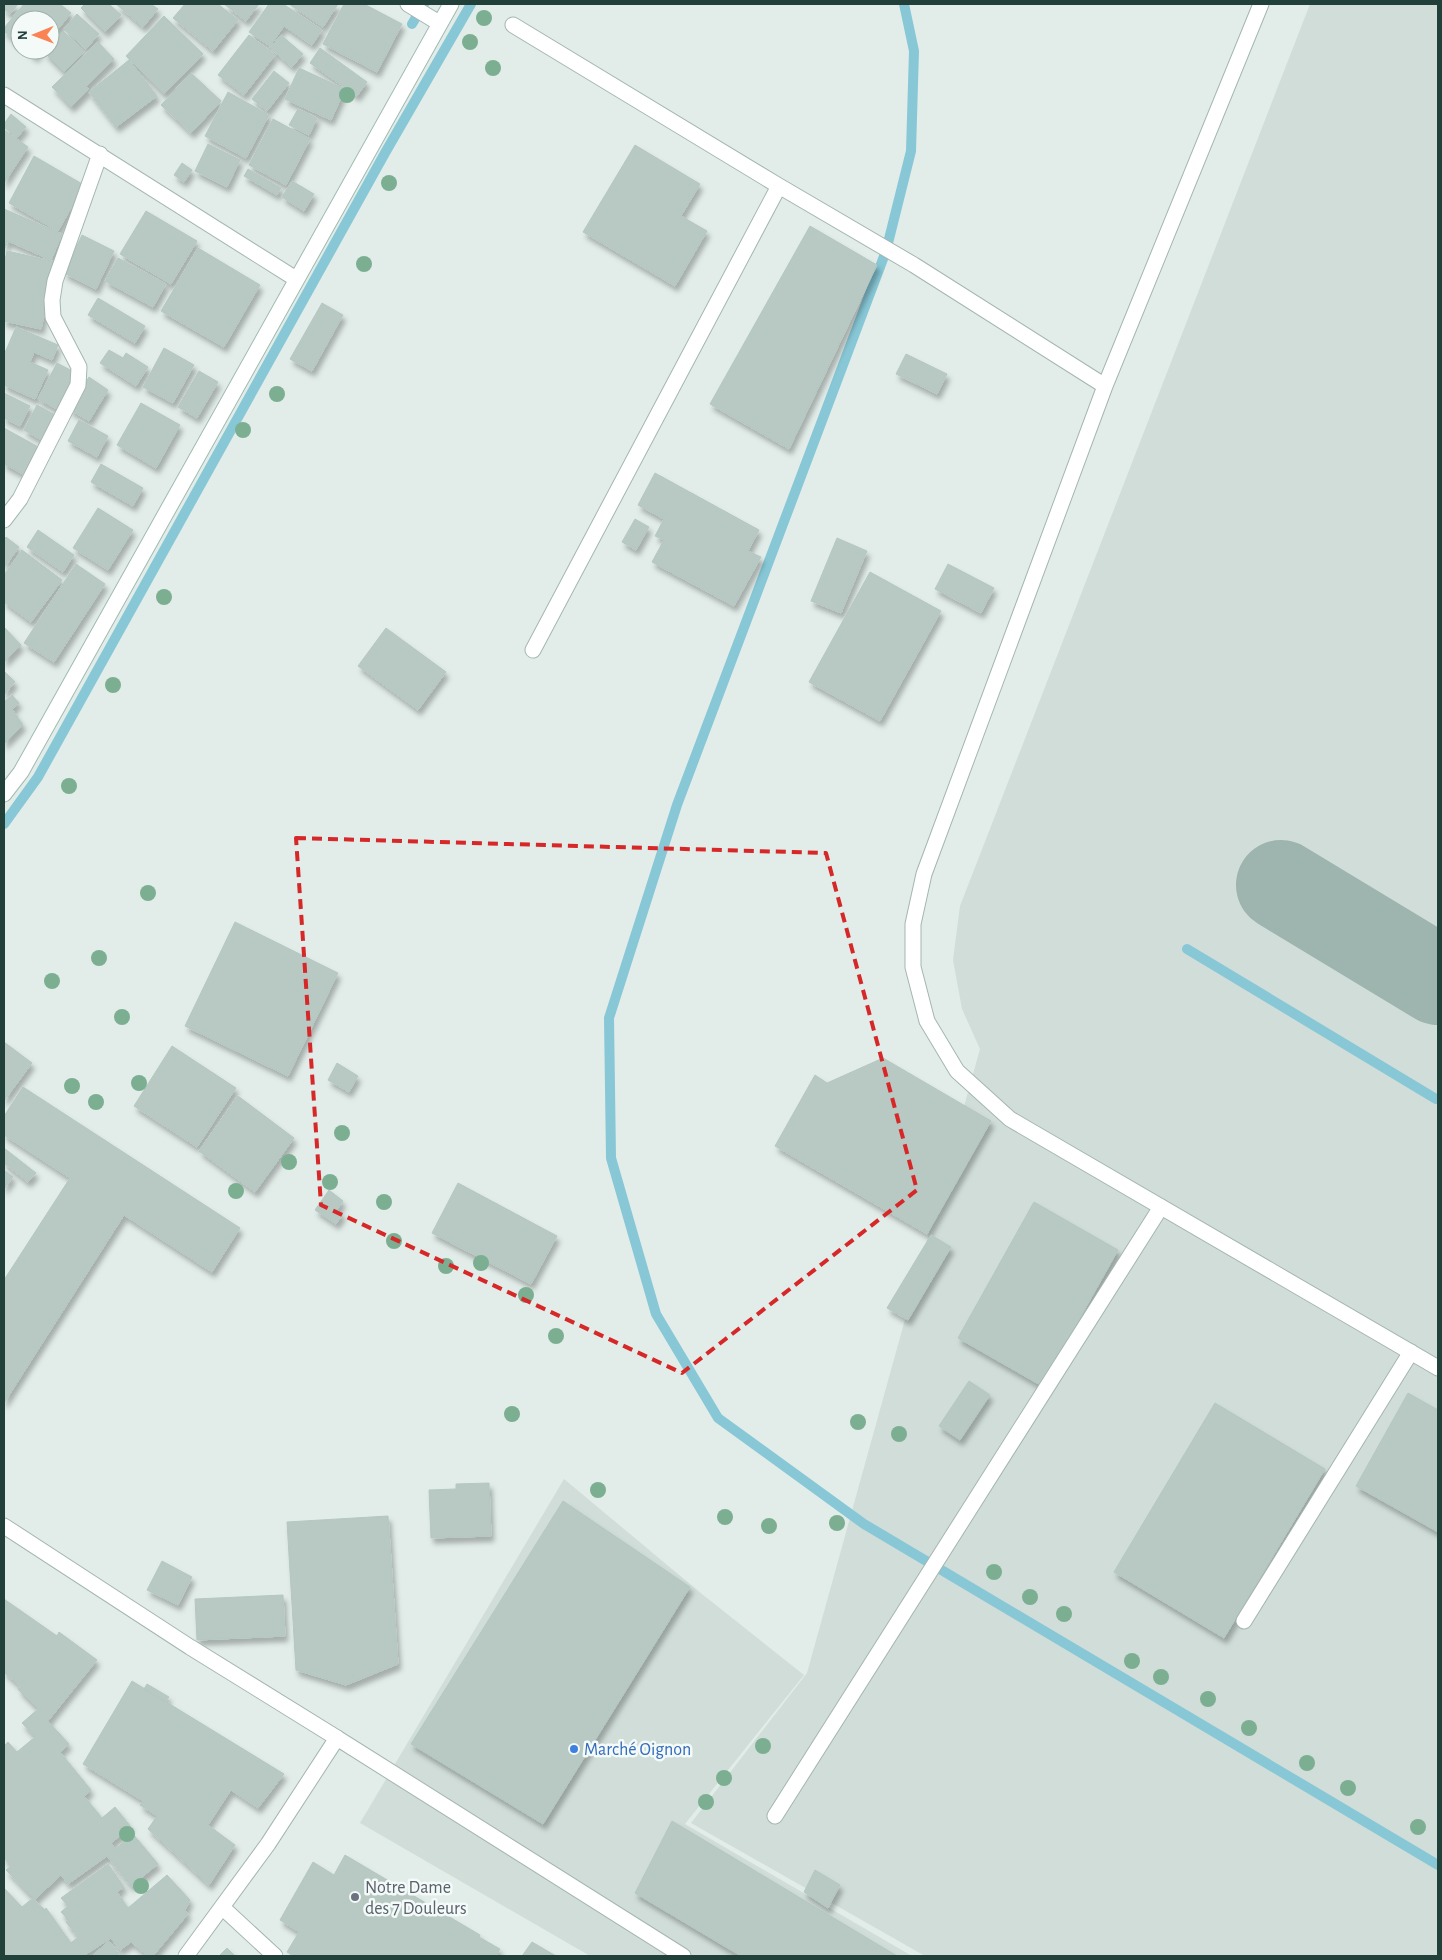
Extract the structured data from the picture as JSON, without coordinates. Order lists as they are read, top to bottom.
{
  "places": ["Marché Oignon", "Notre Dame des 7 Douleurs"],
  "north": "left"
}
